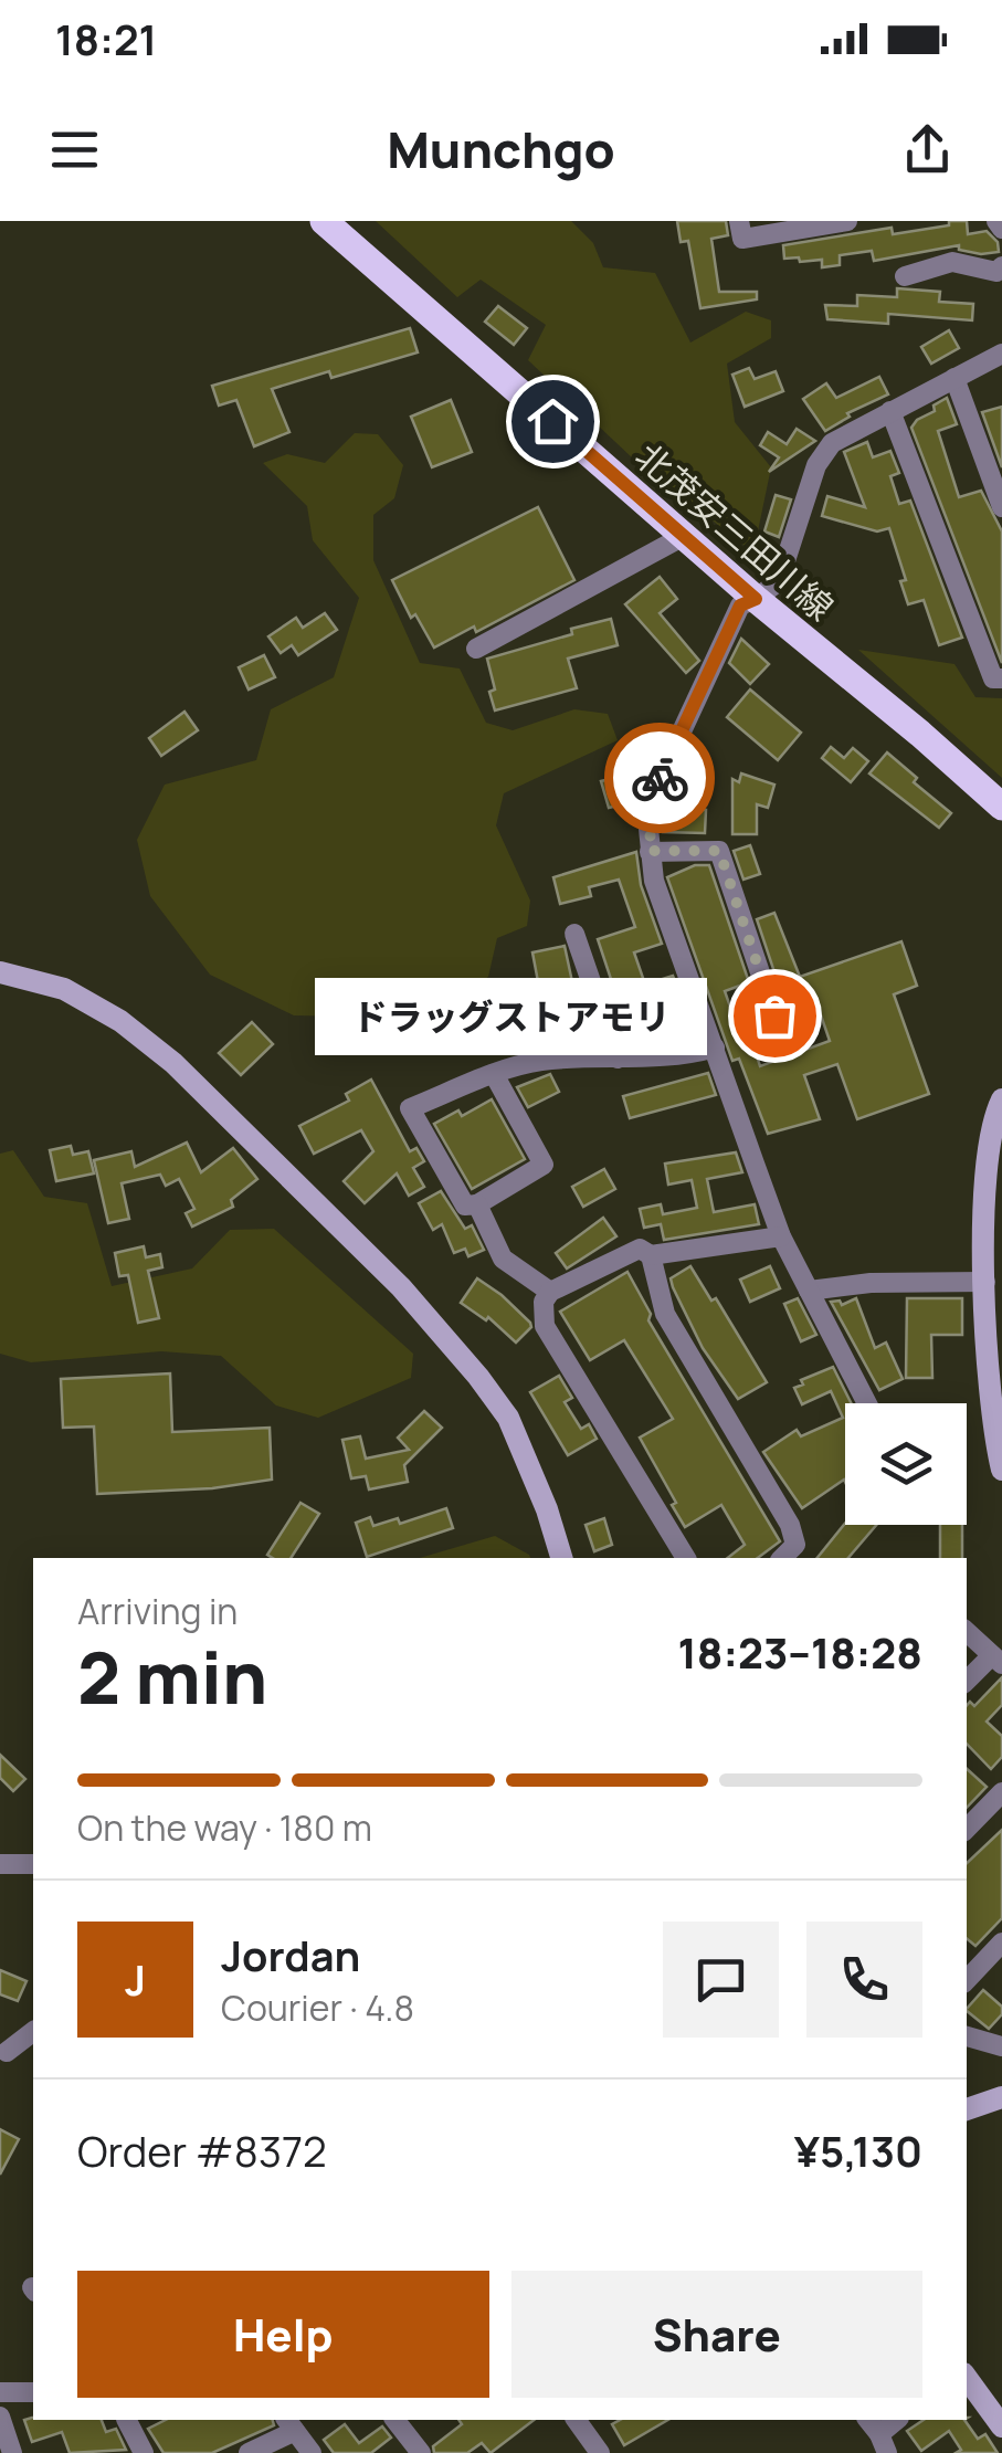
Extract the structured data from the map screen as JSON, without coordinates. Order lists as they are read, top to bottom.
{
  "streets": {
    "main road": ["北茂安三田川線"]
  },
  "places": ["ドラッグストアモリ"],
  "page": {
    "status": "18:21",
    "header": "Munchgo",
    "bubble": "ドラッグストアモリ",
    "heading": ["2 min", "Arriving in", "18:23–18:28"],
    "panel": [
      "Jordan",
      "Courier · 4.8",
      "Order #8372",
      "¥5,130"
    ],
    "bar": "On the way · 180 m",
    "round": "J",
    "buttons": ["Help", "Share"]
  }
}
